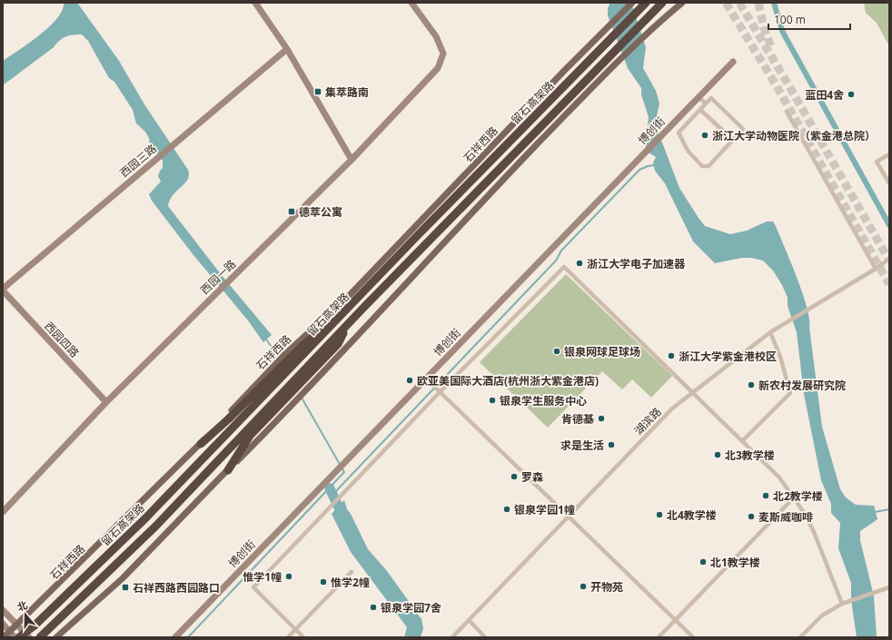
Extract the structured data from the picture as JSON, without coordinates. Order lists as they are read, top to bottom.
{
  "streets": {
    "highway": ["留石高架路"],
    "main road": ["石祥西路"],
    "street": [
      "博创街",
      "西园三路",
      "西园一路",
      "西园四路",
      "湖滨路"
    ]
  },
  "crossings": [
    ["留石高架路", "石祥西路"],
    ["西园三路", "西园四路"],
    ["西园一路", "西园四路"]
  ],
  "places": {
    "transit": ["集萃路南", "德萃公寓", "石祥西路西园路口"],
    "other": [
      "蓝田4舍",
      "浙江大学动物医院（紫金港总院）",
      "浙江大学电子加速器",
      "银泉网球足球场",
      "浙江大学紫金港校区",
      "欧亚美国际大酒店(杭州浙大紫金港店)",
      "新农村发展研究院",
      "银泉学生服务中心",
      "肯德基",
      "求是生活",
      "北3教学楼",
      "罗森",
      "北2教学楼",
      "银泉学园1幢",
      "北4教学楼",
      "麦斯威咖啡",
      "北1教学楼",
      "惟学1幢",
      "惟学2幢",
      "开物苑",
      "银泉学园7舍"
    ]
  },
  "scale_bar": "100 m",
  "north": "top"
}
